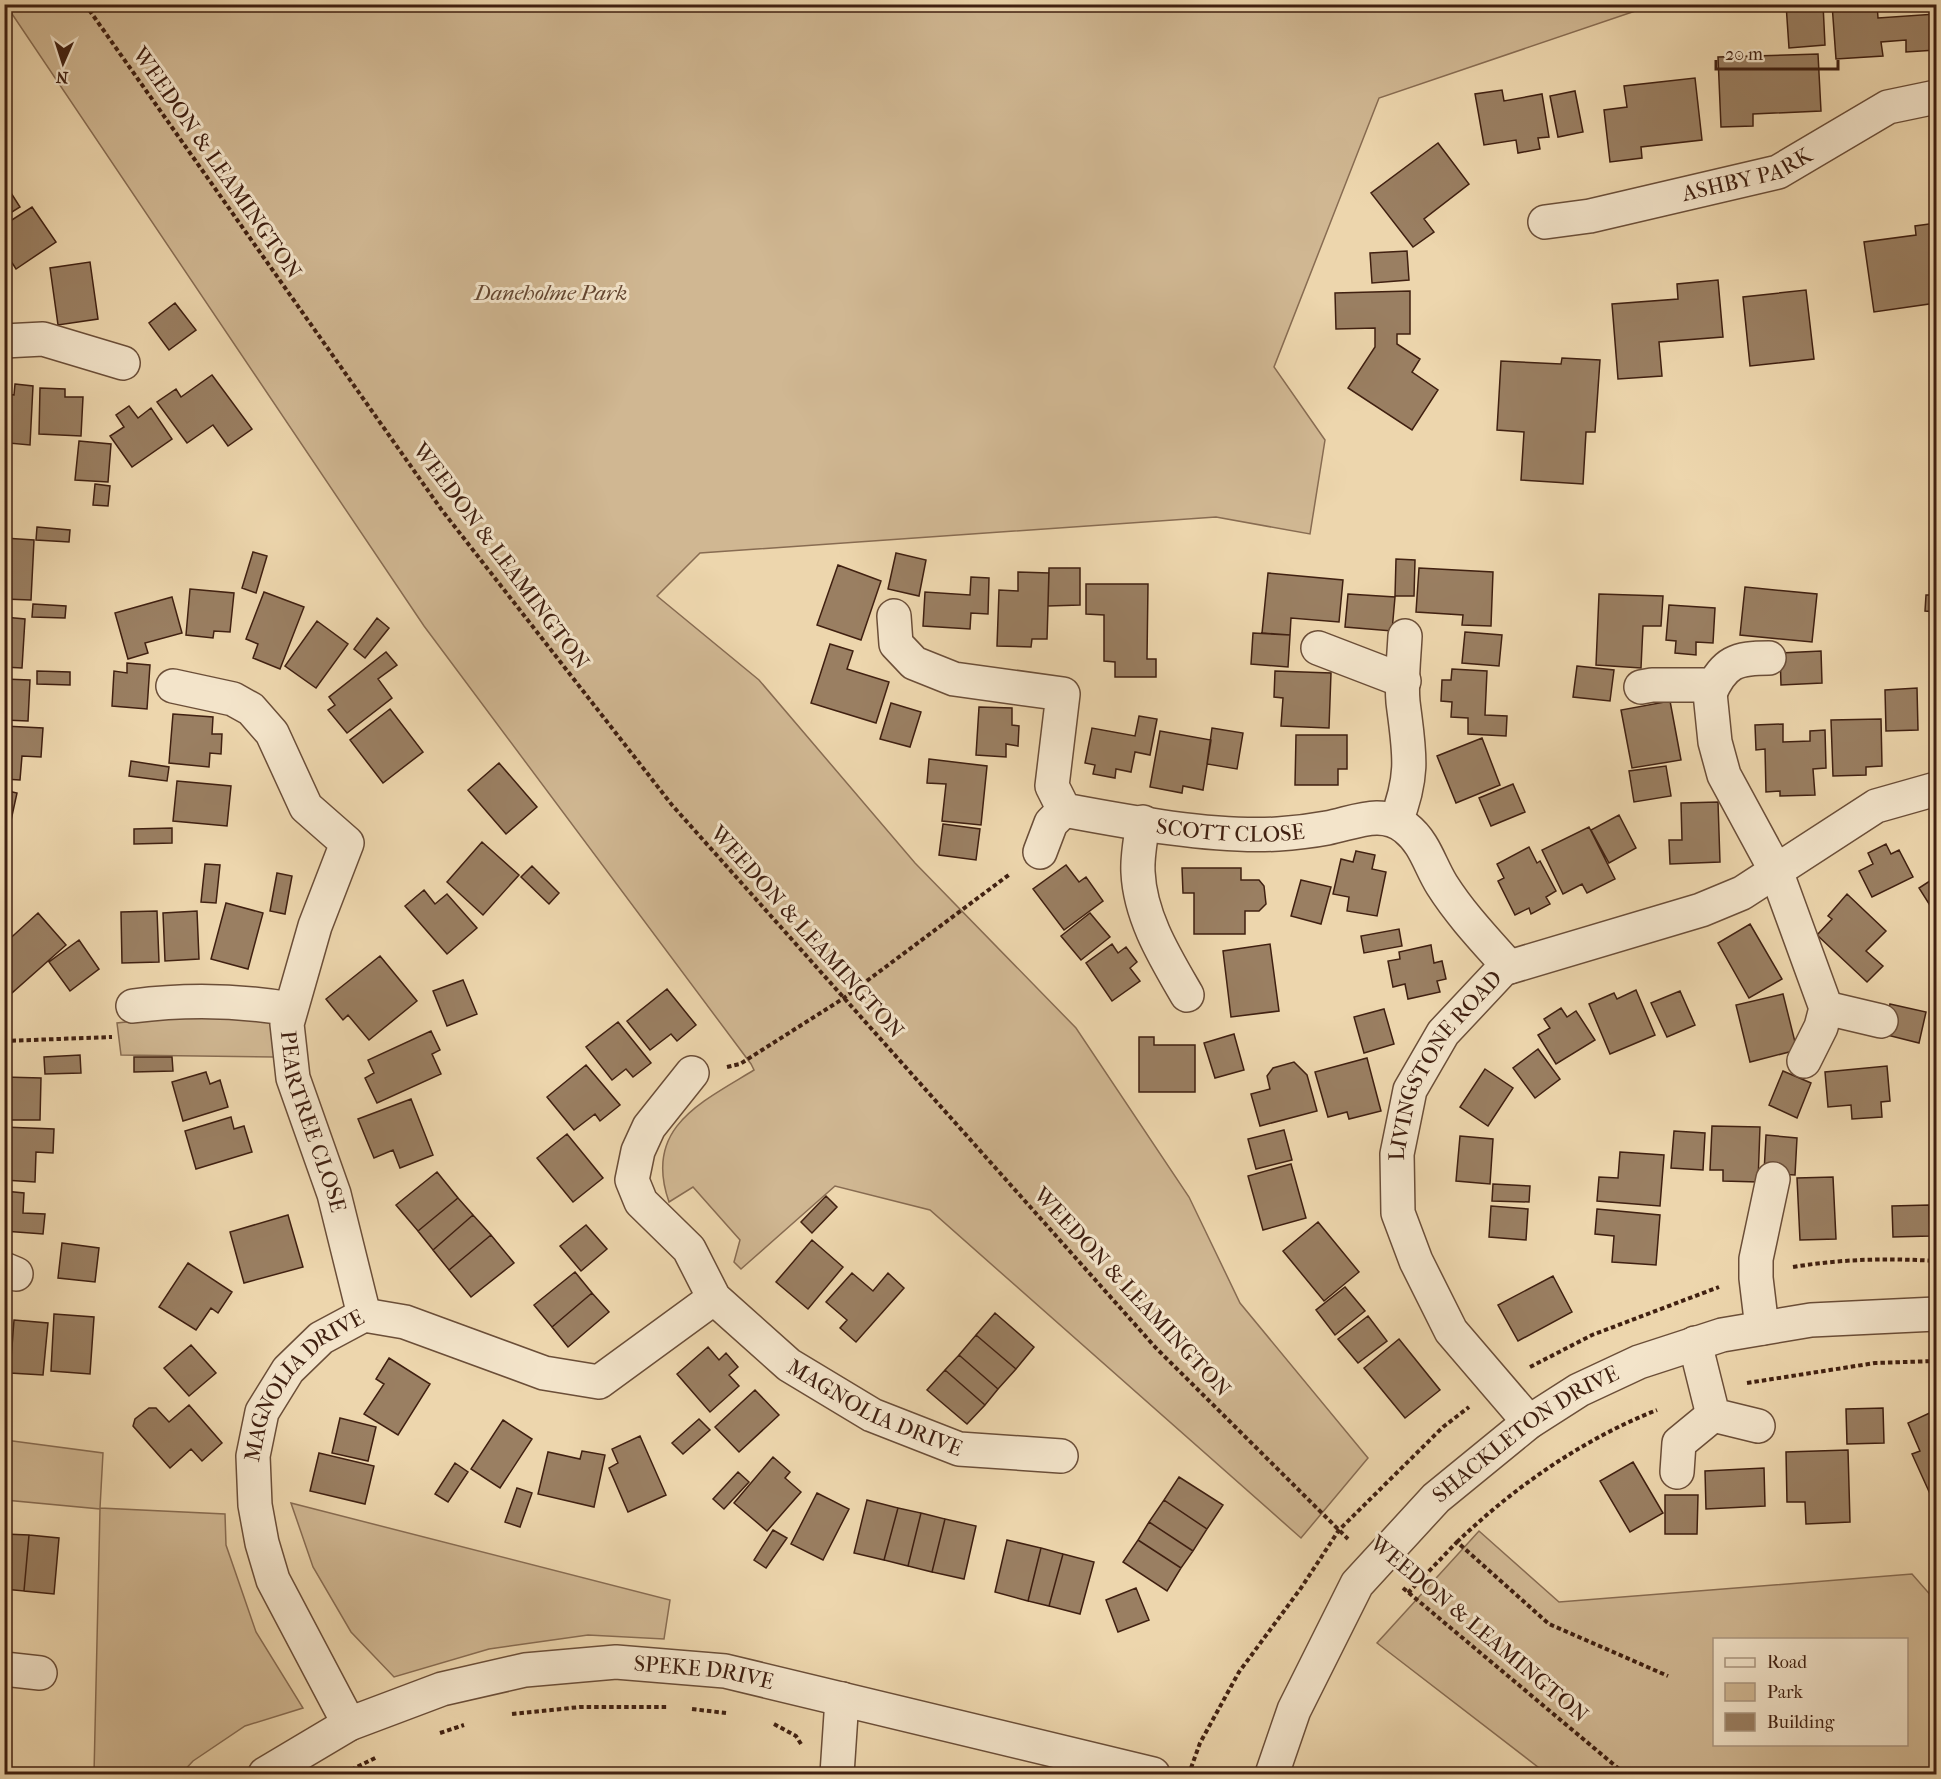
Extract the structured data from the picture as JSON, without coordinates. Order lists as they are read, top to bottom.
{
  "streets": {
    "street": [
      "ASHBY PARK",
      "SCOTT CLOSE",
      "LIVINGSTONE ROAD",
      "PEARTREE CLOSE",
      "MAGNOLIA DRIVE",
      "SHACKLETON DRIVE",
      "SPEKE DRIVE"
    ],
    "path": ["WEEDON & LEAMINGTON"]
  },
  "crossings": [
    ["WEEDON & LEAMINGTON", "SHACKLETON DRIVE"],
    ["LIVINGSTONE ROAD", "SHACKLETON DRIVE"],
    ["PEARTREE CLOSE", "MAGNOLIA DRIVE"],
    ["MAGNOLIA DRIVE", "SPEKE DRIVE"]
  ],
  "parks": ["Daneholme Park"],
  "legend": ["Road", "Park", "Building"],
  "scale_bar": "20 m",
  "north": "bottom"
}
